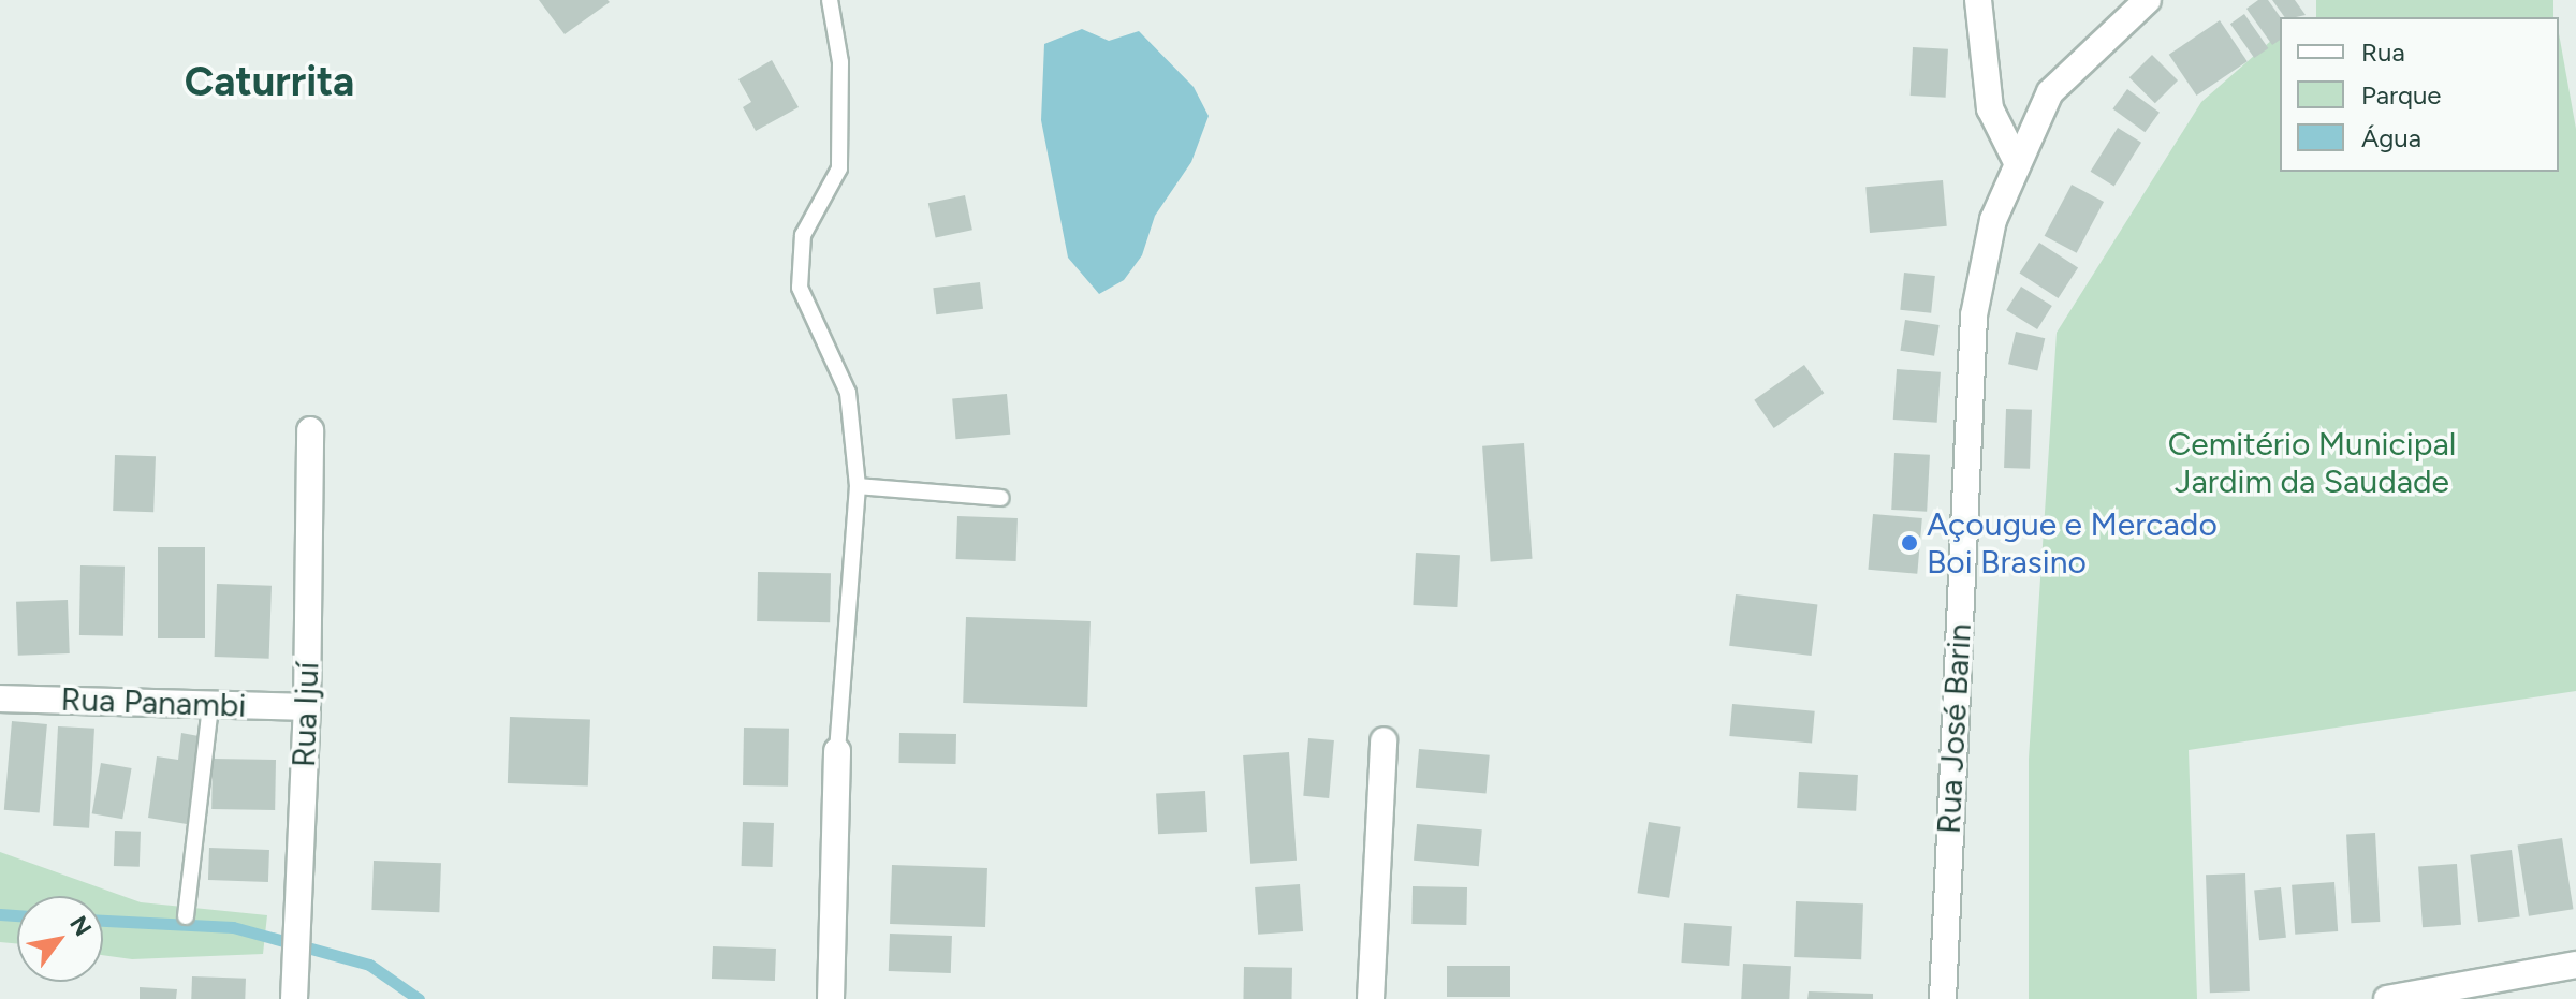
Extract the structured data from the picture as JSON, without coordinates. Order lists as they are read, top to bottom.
{
  "streets": {
    "street": ["Rua Panambi", "Rua Ijuí", "Rua José Barin"]
  },
  "crossings": [
    ["Rua Panambi", "Rua Ijuí"]
  ],
  "districts": ["Caturrita"],
  "parks": ["Cemitério Municipal Jardim da Saudade"],
  "places": ["Açougue e Mercado Boi Brasino"],
  "legend": ["Rua", "Parque", "Água"],
  "north": "top right"
}
